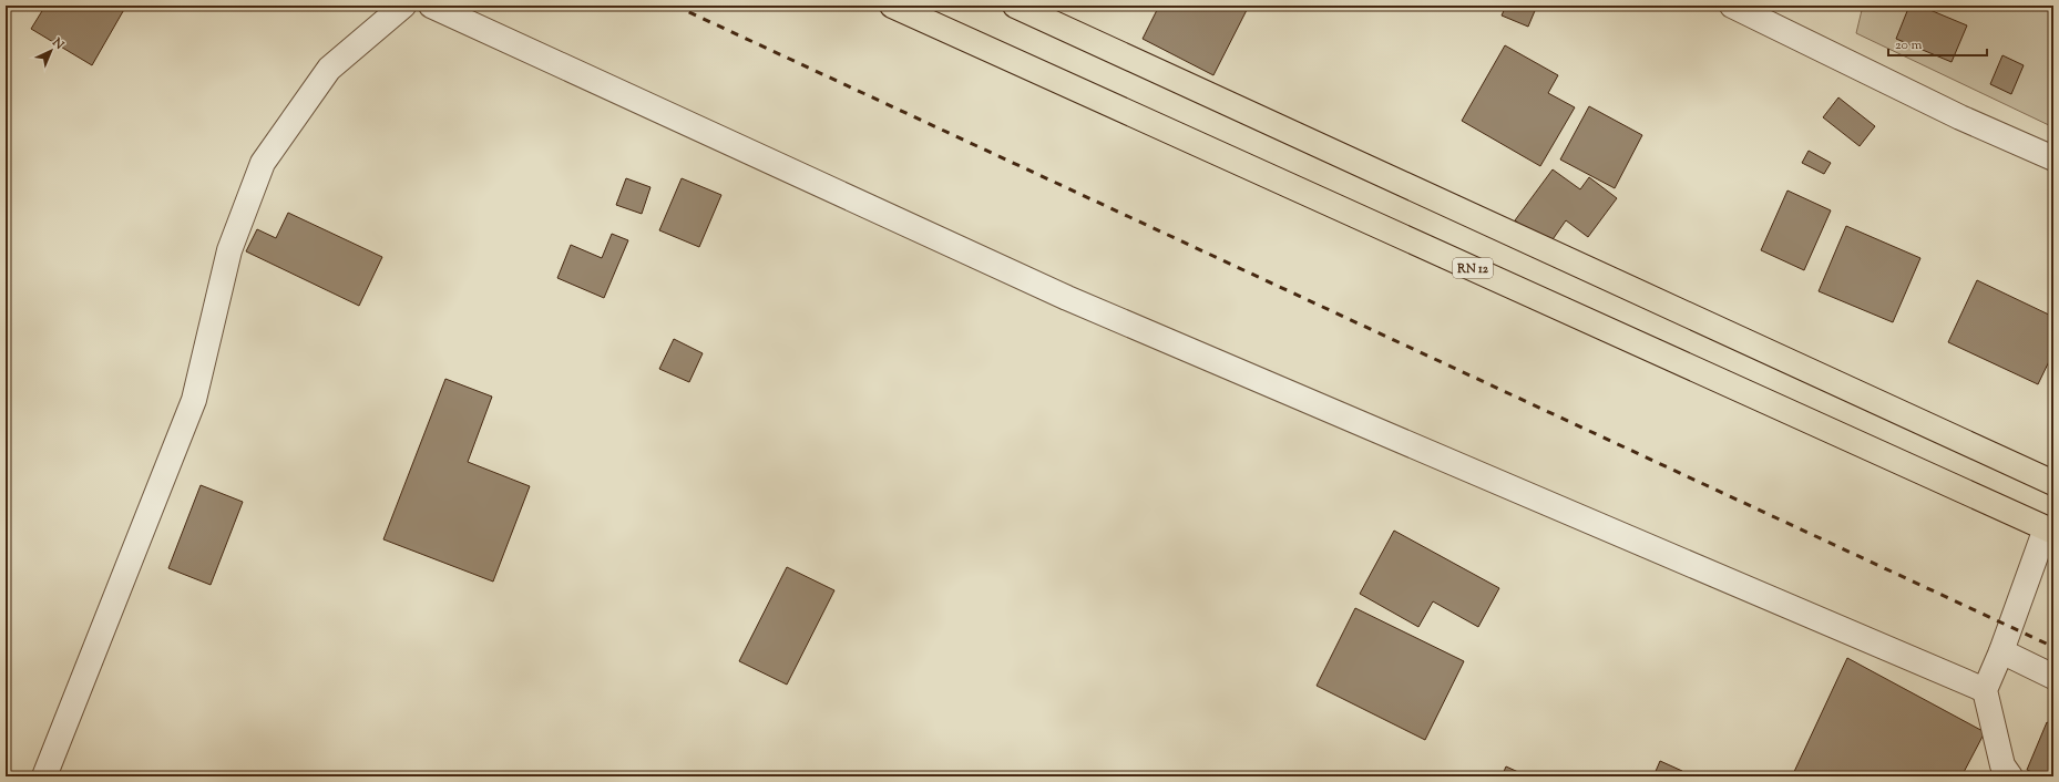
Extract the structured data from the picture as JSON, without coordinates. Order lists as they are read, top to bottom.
{
  "streets": {
    "highway": ["RN 12"]
  },
  "scale_bar": "20 m",
  "north": "top right"
}
